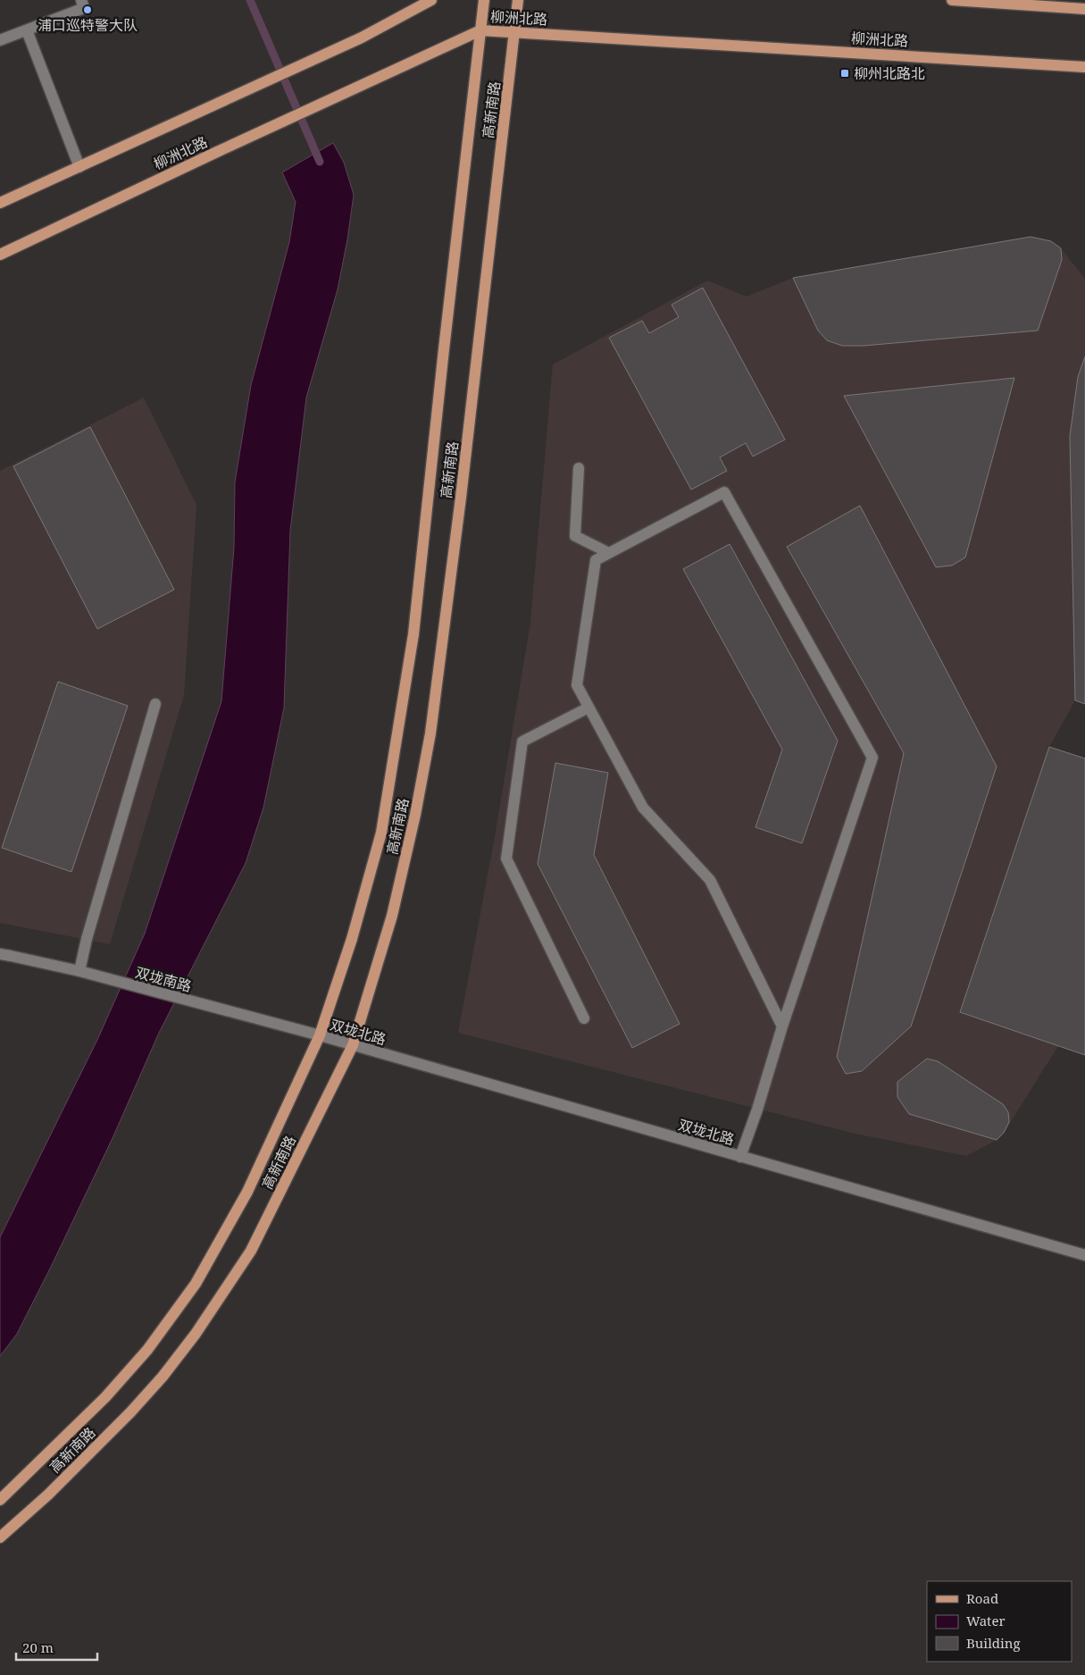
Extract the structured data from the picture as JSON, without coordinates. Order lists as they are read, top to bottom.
{
  "streets": {
    "main road": ["柳洲北路", "高新南路"],
    "street": ["双垅南路", "双垅北路"]
  },
  "crossings": [
    ["柳洲北路", "高新南路"],
    ["高新南路", "双垅南路"],
    ["高新南路", "双垅北路"],
    ["双垅南路", "双垅北路"]
  ],
  "places": {
    "other": ["浦口巡特警大队"],
    "transit": ["柳州北路北"]
  },
  "legend": ["Road", "Water", "Building"],
  "scale_bar": "20 m"
}
